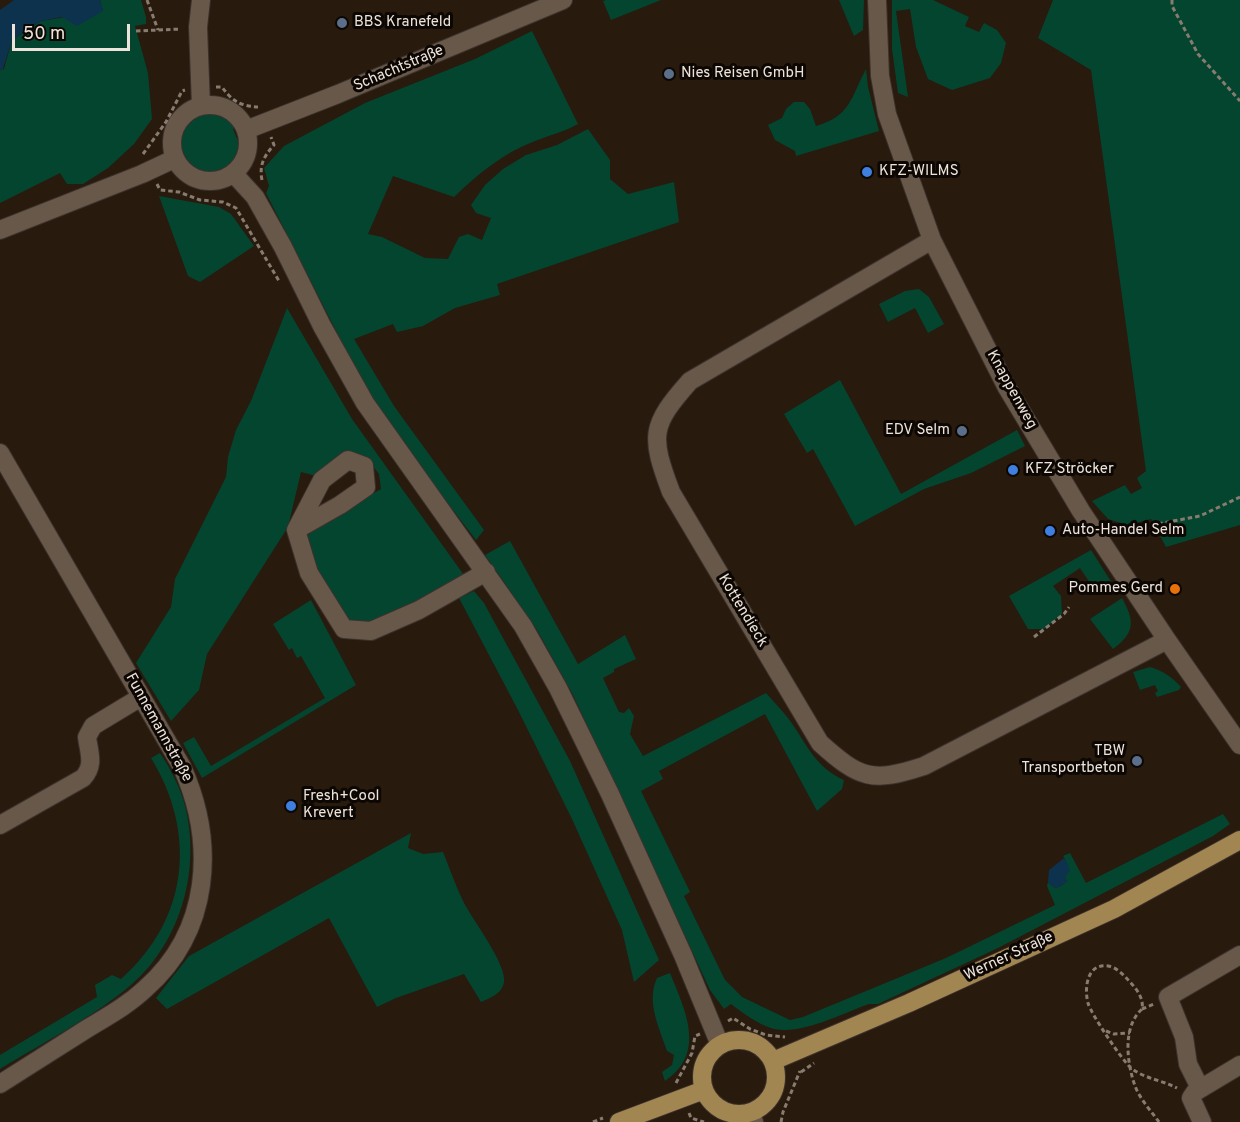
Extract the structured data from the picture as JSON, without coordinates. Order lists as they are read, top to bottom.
{
  "streets": {
    "main road": ["Werner Straße"],
    "street": [
      "Schachtstraße",
      "Knappenweg",
      "Kottendieck",
      "Funnemannstraße"
    ]
  },
  "crossings": [
    ["Knappenweg", "Kottendieck"]
  ],
  "places": [
    "BBS Kranefeld",
    "Nies Reisen GmbH",
    "KFZ-WILMS",
    "EDV Selm",
    "KFZ Ströcker",
    "Auto-Handel Selm",
    "Pommes Gerd",
    "TBW Transportbeton",
    "Fresh+Cool Krevert"
  ],
  "scale_bar": "50 m"
}
